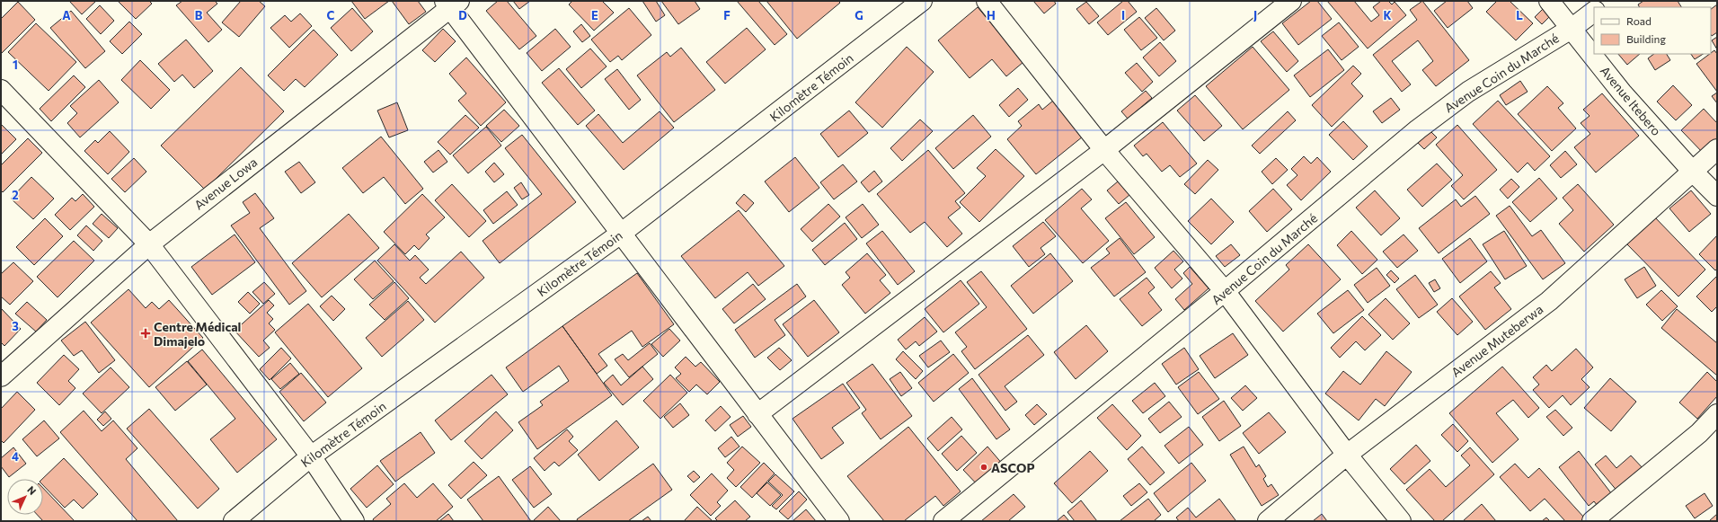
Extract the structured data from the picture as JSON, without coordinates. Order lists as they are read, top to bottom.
{
  "streets": {
    "street": [
      "Avenue Coin du Marché",
      "Kilomètre Témoin",
      "Avenue Itebero",
      "Avenue Lowa",
      "Avenue Muteberwa"
    ]
  },
  "crossings": [
    ["Avenue Coin du Marché", "Avenue Itebero"],
    ["Avenue Itebero", "Avenue Muteberwa"]
  ],
  "places": {
    "health": ["Centre Médical Dimajelo"],
    "other": ["ASCOP"]
  },
  "legend": ["Road", "Building"],
  "north": "top right",
  "grid": {
    "columns": [
      "A",
      "B",
      "C",
      "D",
      "E",
      "F",
      "G",
      "H",
      "I",
      "J",
      "K",
      "L"
    ],
    "rows": [
      "1",
      "2",
      "3",
      "4"
    ]
  }
}
